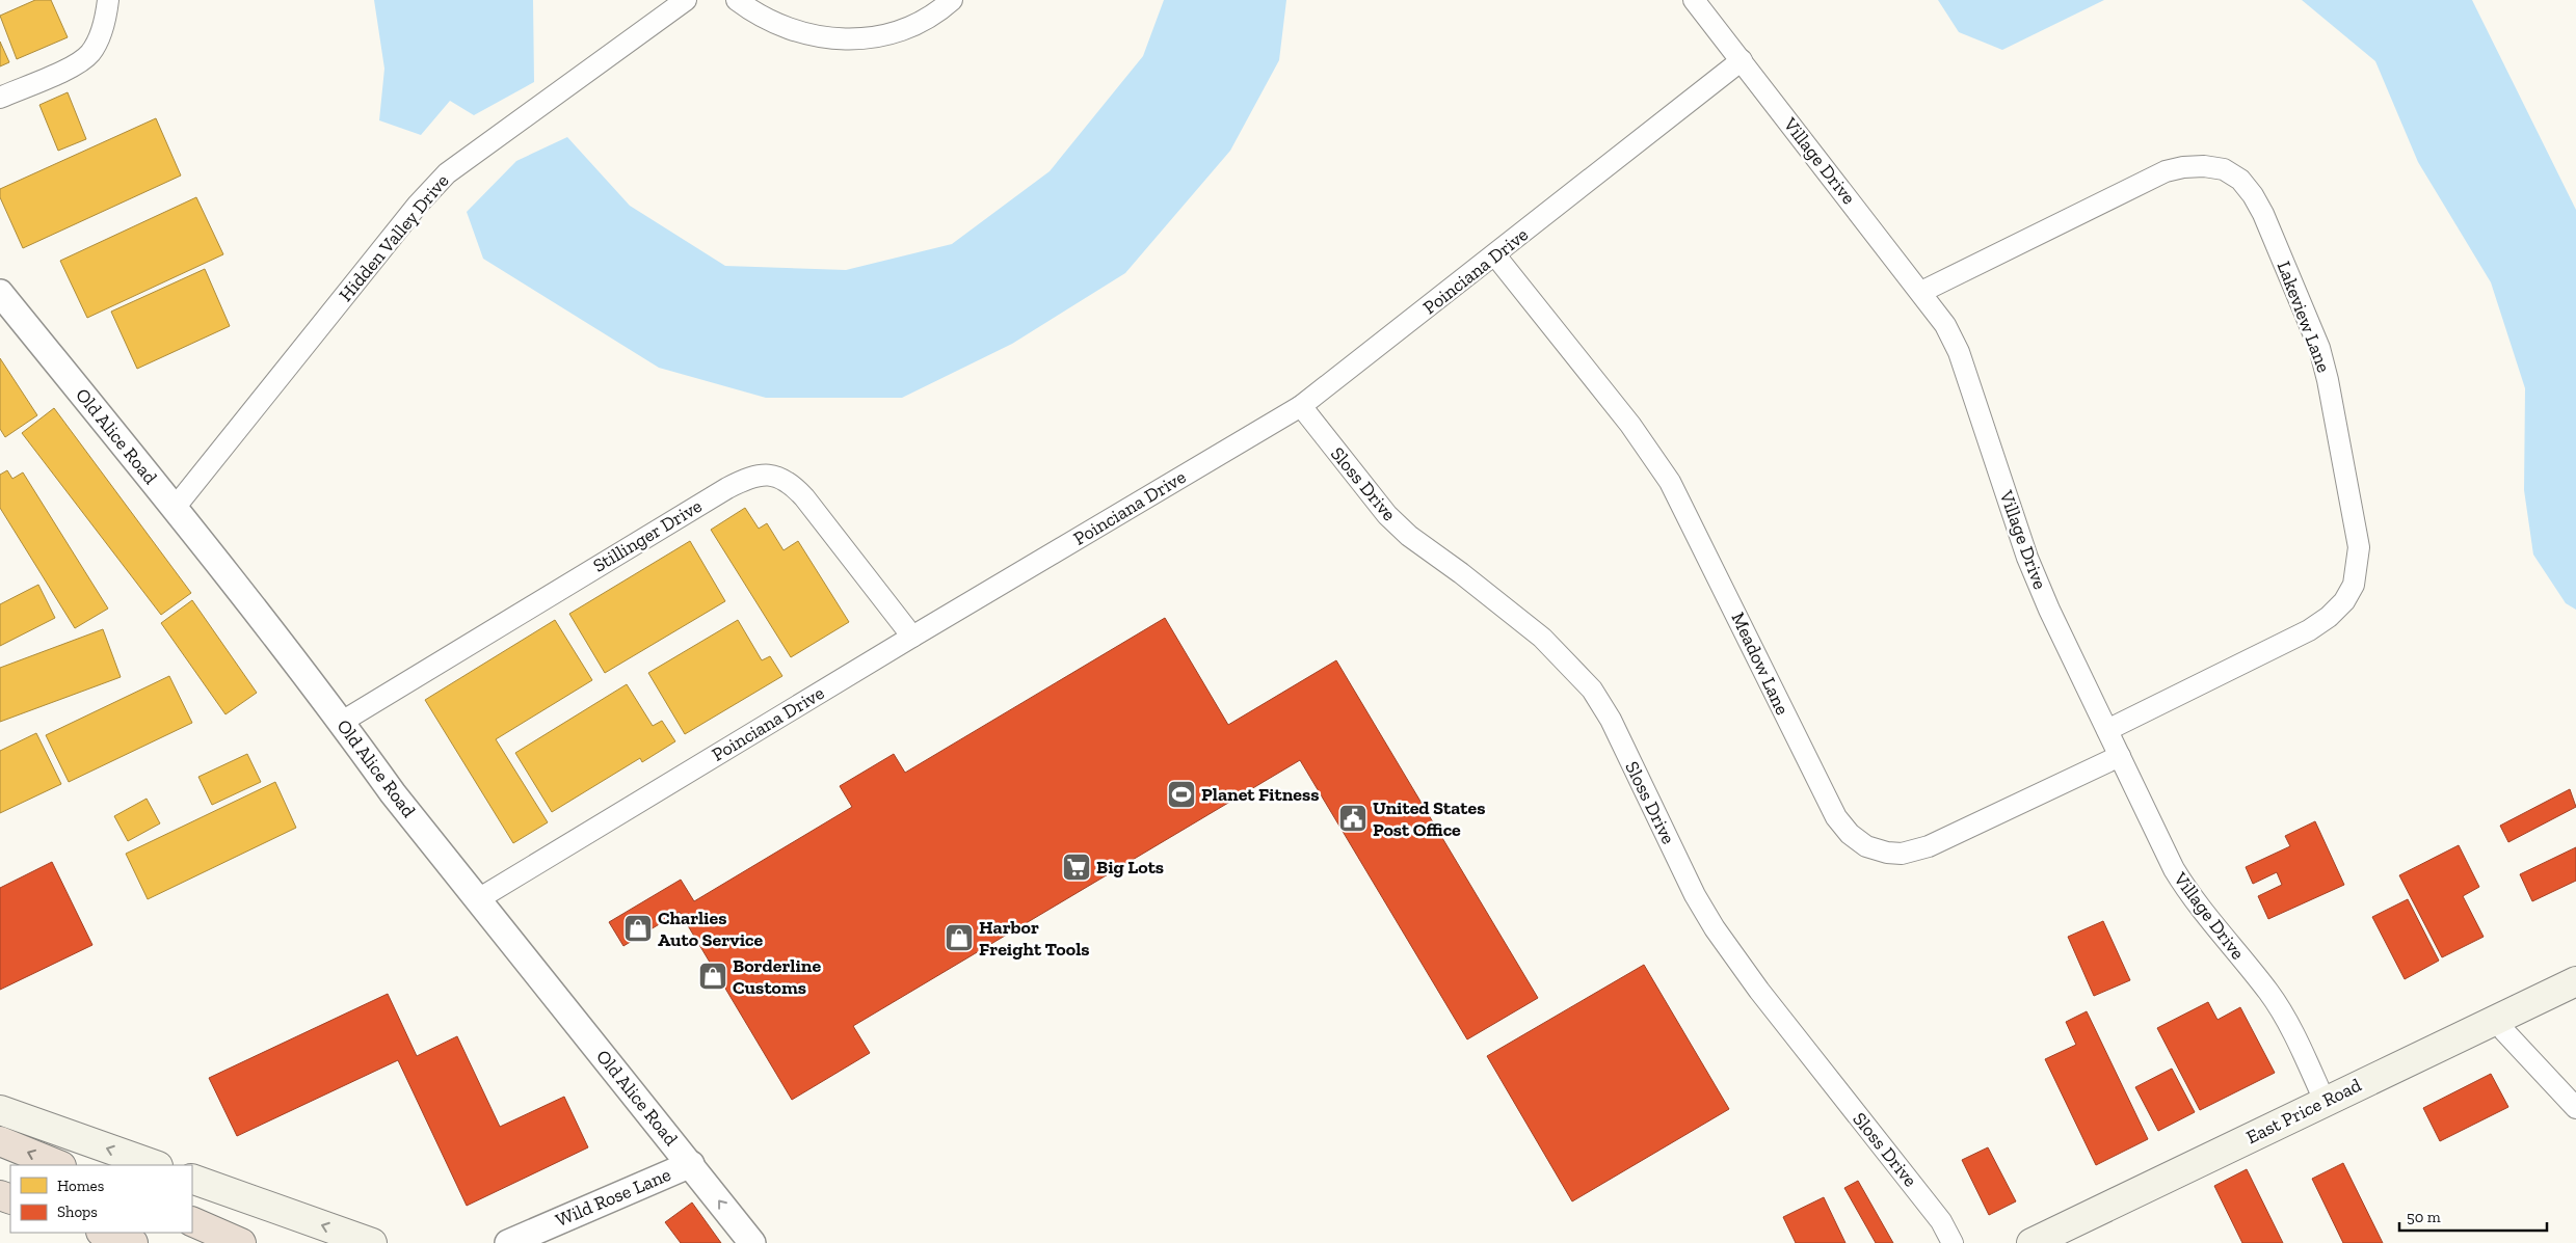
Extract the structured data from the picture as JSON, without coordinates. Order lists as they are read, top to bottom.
{
  "streets": {
    "main road": ["East Price Road"],
    "street": [
      "Village Drive",
      "Hidden Valley Drive",
      "Poinciana Drive",
      "Lakeview Lane",
      "Old Alice Road",
      "Sloss Drive",
      "Stillinger Drive",
      "Meadow Lane",
      "Wild Rose Lane"
    ]
  },
  "crossings": [
    ["Village Drive", "Poinciana Drive"],
    ["Village Drive", "Lakeview Lane"],
    ["Village Drive", "Meadow Lane"],
    ["Village Drive", "East Price Road"],
    ["Hidden Valley Drive", "Old Alice Road"],
    ["Poinciana Drive", "Old Alice Road"],
    ["Poinciana Drive", "Sloss Drive"],
    ["Poinciana Drive", "Stillinger Drive"],
    ["Poinciana Drive", "Meadow Lane"],
    ["Old Alice Road", "Stillinger Drive"],
    ["Old Alice Road", "Wild Rose Lane"]
  ],
  "places": {
    "sports": ["Planet Fitness"],
    "public building": ["United States Post Office"],
    "supermarket": ["Big Lots"],
    "shop": ["Charlies Auto Service", "Harbor Freight Tools", "Borderline Customs"]
  },
  "legend": ["Homes", "Shops"],
  "scale_bar": "50 m"
}
